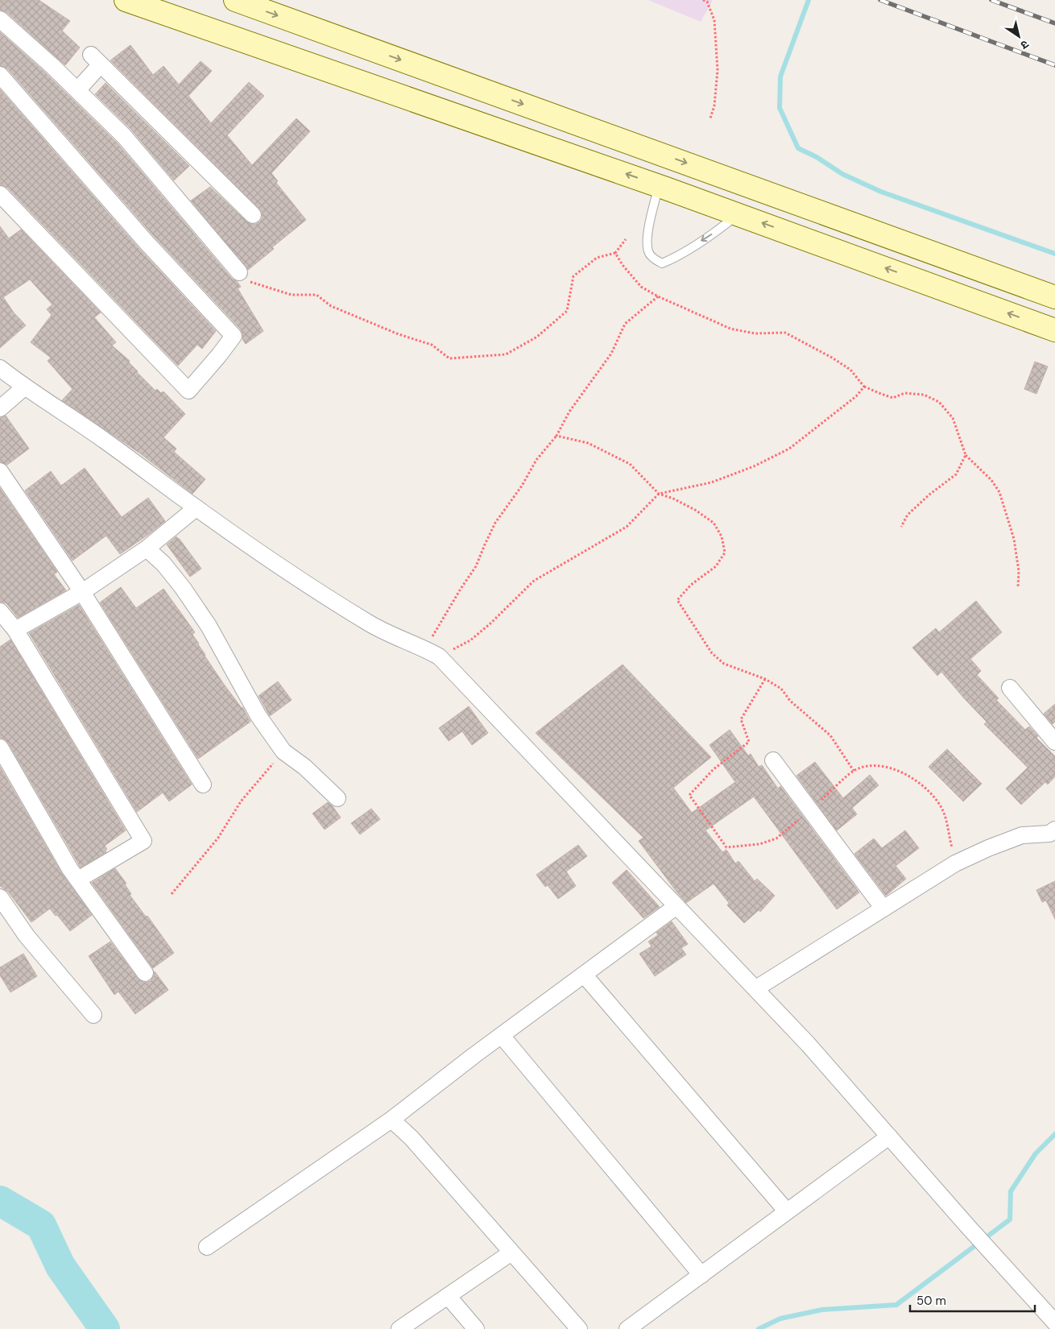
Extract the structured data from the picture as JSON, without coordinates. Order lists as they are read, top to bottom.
{
  "scale_bar": "50 m",
  "north": "bottom right"
}
